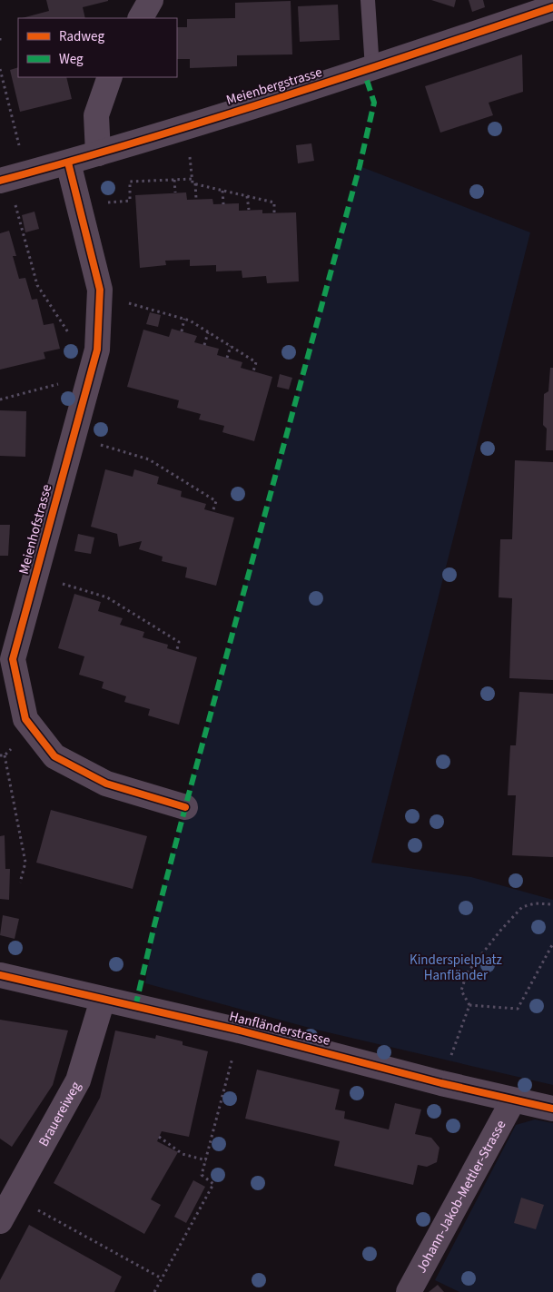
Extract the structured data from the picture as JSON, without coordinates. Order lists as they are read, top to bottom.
{
  "streets": {
    "street": [
      "Meienbergstrasse",
      "Meienhofstrasse",
      "Hanfländerstrasse",
      "Brauereiweg",
      "Johann-Jakob-Mettler-Strasse"
    ]
  },
  "crossings": [
    ["Meienbergstrasse", "Meienhofstrasse"],
    ["Hanfländerstrasse", "Brauereiweg"],
    ["Hanfländerstrasse", "Johann-Jakob-Mettler-Strasse"]
  ],
  "parks": ["Kinderspielplatz Hanfländer"],
  "legend": ["Radweg", "Weg"]
}
